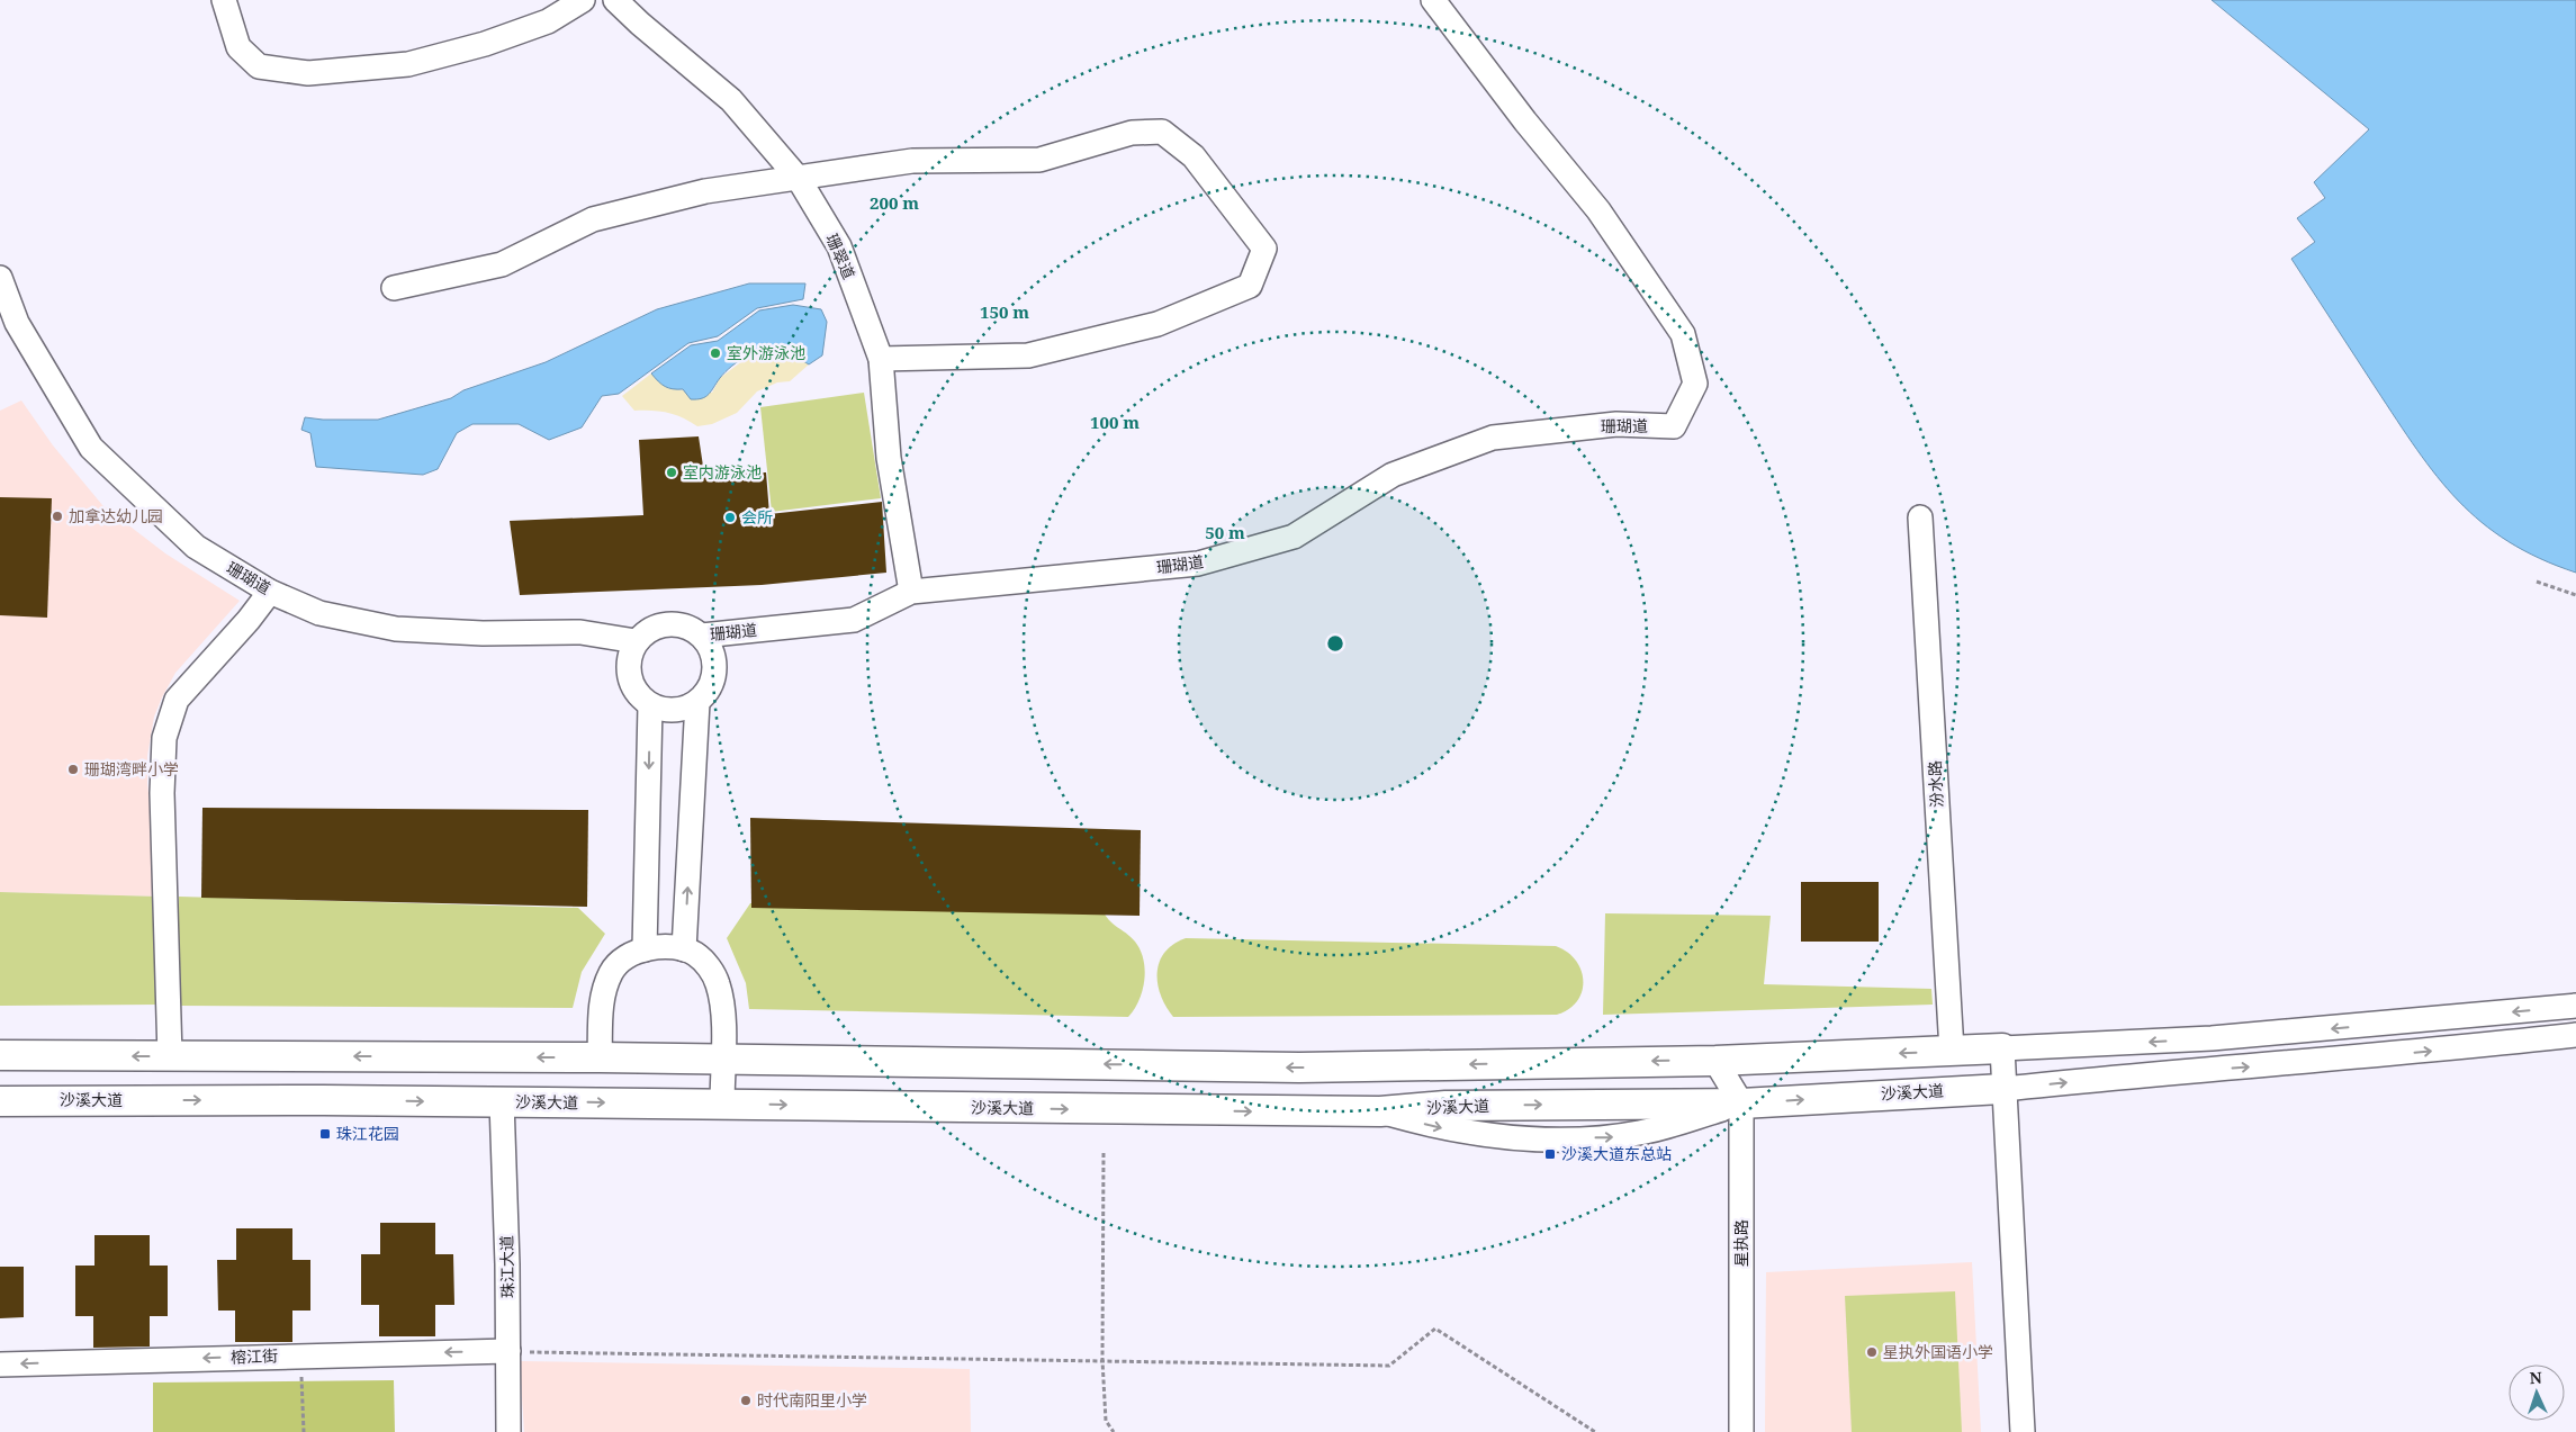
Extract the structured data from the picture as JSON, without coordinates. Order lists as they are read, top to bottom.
{
  "streets": {
    "main road": ["沙溪大道"],
    "street": [
      "珊翠道",
      "珊瑚道",
      "汾水路",
      "星执路",
      "珠江大道",
      "榕江街"
    ]
  },
  "crossings": [
    ["珊翠道", "珊瑚道"],
    ["沙溪大道", "星执路"],
    ["沙溪大道", "珠江大道"],
    ["珠江大道", "榕江街"]
  ],
  "one_way": ["榕江街"],
  "places": {
    "other": [
      "室外游泳池",
      "室内游泳池",
      "加拿达幼儿园",
      "会所",
      "珊瑚湾畔小学",
      "星执外国语小学",
      "时代南阳里小学"
    ],
    "transit": ["珠江花园", "沙溪大道东总站"]
  },
  "north": "top",
  "rings": [
    "200 m",
    "150 m",
    "100 m",
    "50 m"
  ]
}
